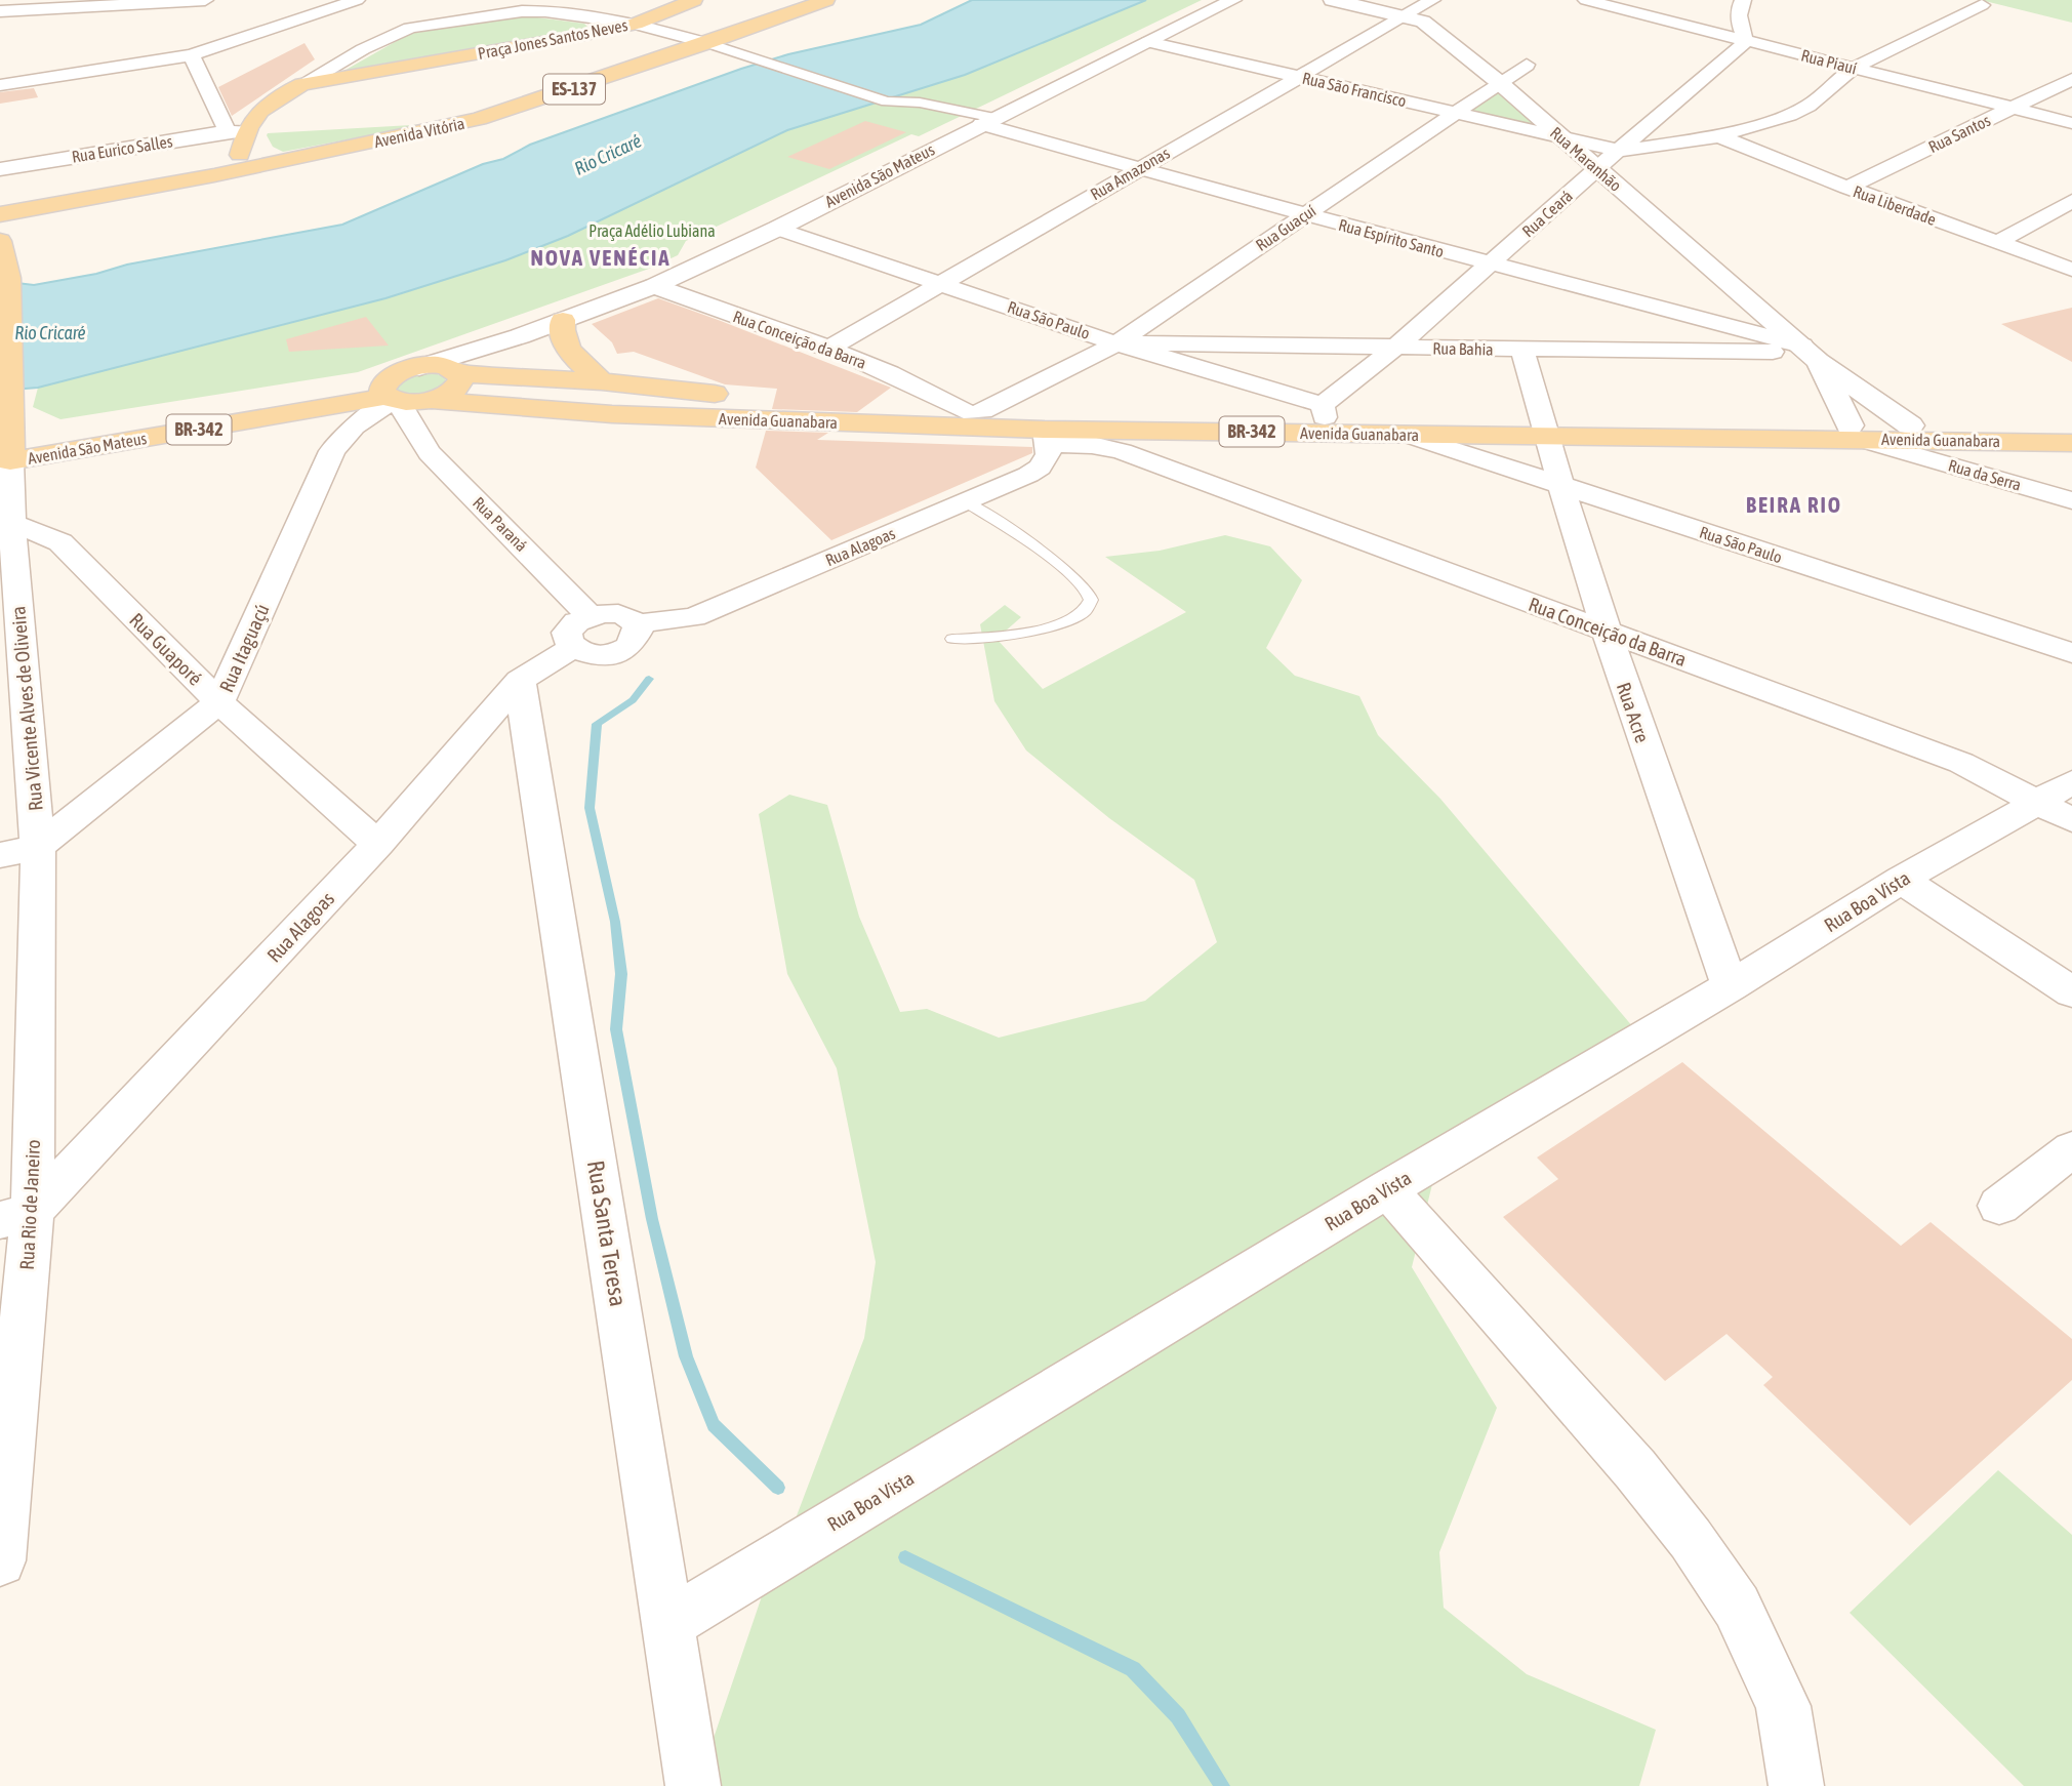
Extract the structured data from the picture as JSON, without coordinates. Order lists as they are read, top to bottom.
{
  "streets": {
    "main road": [
      "Praça Jones Santos Neves",
      "ES-137",
      "Avenida Vitória",
      "Avenida São Mateus",
      "Avenida Guanabara",
      "BR-342"
    ],
    "street": [
      "Rua Piauí",
      "Rua São Francisco",
      "Rua Santos",
      "Rua Eurico Salles",
      "Rua Maranhão",
      "Rua Amazonas",
      "Rua Liberdade",
      "Rua Ceará",
      "Rua Guaçuí",
      "Rua Espírito Santo",
      "Rua São Paulo",
      "Rua Conceição da Barra",
      "Rua Bahia",
      "Rua da Serra",
      "Rua Paraná",
      "Rua Alagoas",
      "Rua Itaguaçú",
      "Rua Guaporé",
      "Rua Vicente Alves de Oliveira",
      "Rua Acre",
      "Rua Boa Vista",
      "Rua Rio de Janeiro",
      "Rua Santa Teresa"
    ]
  },
  "crossings": [
    ["Rua Piauí", "Rua Santos"],
    ["Rua Piauí", "Rua Ceará"],
    ["Rua São Francisco", "Rua Maranhão"],
    ["Rua São Francisco", "Rua Amazonas"],
    ["Rua São Francisco", "Avenida São Mateus"],
    ["Rua São Francisco", "Rua Ceará"],
    ["Rua São Francisco", "Rua Guaçuí"],
    ["Rua Santos", "Rua Liberdade"],
    ["Rua Maranhão", "Rua Amazonas"],
    ["Rua Maranhão", "Rua Ceará"],
    ["Rua Maranhão", "Rua Guaçuí"],
    ["Rua Maranhão", "Rua Espírito Santo"],
    ["Rua Maranhão", "Rua Bahia"],
    ["Rua Maranhão", "Avenida Guanabara"],
    ["Rua Maranhão", "Rua da Serra"],
    ["Rua Amazonas", "Rua Espírito Santo"],
    ["Rua Amazonas", "Rua São Paulo"],
    ["Rua Amazonas", "Rua Conceição da Barra"],
    ["Avenida São Mateus", "Rua Espírito Santo"],
    ["Avenida São Mateus", "Rua São Paulo"],
    ["Avenida São Mateus", "Rua Conceição da Barra"],
    ["Avenida São Mateus", "Avenida Guanabara"],
    ["Avenida São Mateus", "BR-342"],
    ["Avenida São Mateus", "Rua Paraná"],
    ["Avenida São Mateus", "Rua Itaguaçú"],
    ["Avenida São Mateus", "Rua Vicente Alves de Oliveira"],
    ["Rua Ceará", "Rua Espírito Santo"],
    ["Rua Ceará", "Rua São Paulo"],
    ["Rua Ceará", "Rua Bahia"],
    ["Rua Ceará", "Avenida Guanabara"],
    ["Rua Guaçuí", "Rua Espírito Santo"],
    ["Rua Guaçuí", "Rua São Paulo"],
    ["Rua Guaçuí", "Rua Bahia"],
    ["Rua Guaçuí", "Avenida Guanabara"],
    ["Rua Espírito Santo", "Rua Bahia"],
    ["Rua São Paulo", "Rua Bahia"],
    ["Rua São Paulo", "Avenida Guanabara"],
    ["Rua São Paulo", "Rua Acre"],
    ["Rua Conceição da Barra", "Avenida Guanabara"],
    ["Rua Conceição da Barra", "Rua Alagoas"],
    ["Rua Conceição da Barra", "Rua Acre"],
    ["Rua Conceição da Barra", "Rua Boa Vista"],
    ["Rua Bahia", "Rua Acre"],
    ["Avenida Guanabara", "BR-342"],
    ["Avenida Guanabara", "Rua da Serra"],
    ["Avenida Guanabara", "Rua Alagoas"],
    ["Avenida Guanabara", "Rua Acre"],
    ["BR-342", "Rua Paraná"],
    ["BR-342", "Rua Itaguaçú"],
    ["Rua Paraná", "Rua Itaguaçú"],
    ["Rua Alagoas", "Rua Guaporé"],
    ["Rua Alagoas", "Rua Rio de Janeiro"],
    ["Rua Alagoas", "Rua Santa Teresa"],
    ["Rua Itaguaçú", "Rua Guaporé"],
    ["Rua Itaguaçú", "Rua Vicente Alves de Oliveira"],
    ["Rua Itaguaçú", "Rua Rio de Janeiro"],
    ["Rua Guaporé", "Rua Vicente Alves de Oliveira"],
    ["Rua Vicente Alves de Oliveira", "Rua Rio de Janeiro"],
    ["Rua Acre", "Rua Boa Vista"],
    ["Rua Boa Vista", "Rua Santa Teresa"]
  ],
  "districts": ["NOVA VENÉCIA", "BEIRA RIO"],
  "water": ["Rio Cricaré"],
  "parks": ["Praça Adélio Lubiana"]
}
